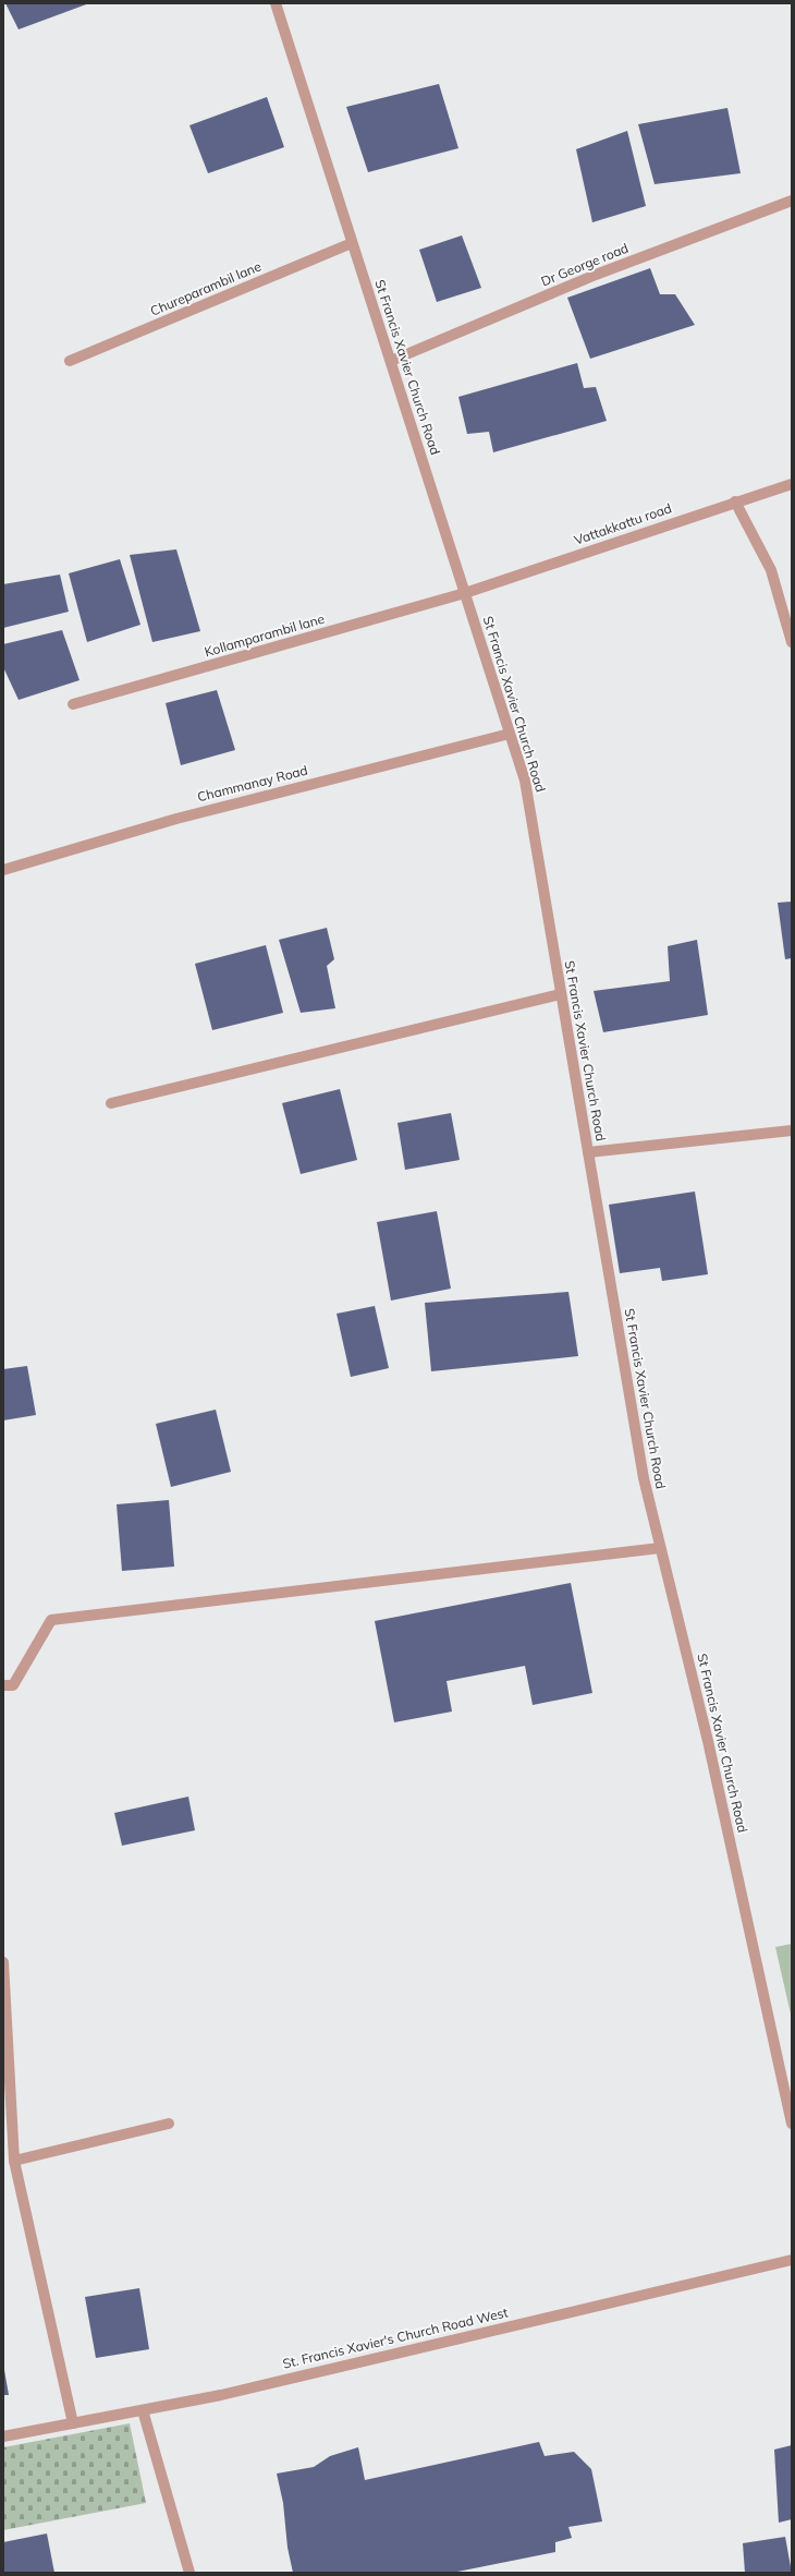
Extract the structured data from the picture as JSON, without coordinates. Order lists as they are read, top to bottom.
{
  "streets": {
    "street": [
      "Dr George road",
      "Chureparambil lane",
      "St Francis Xavier Church Road",
      "Vattakkattu road",
      "Kollamparambil lane",
      "Chammanay Road",
      "St. Francis Xavier's Church Road West"
    ]
  },
  "crossings": [
    ["Dr George road", "St Francis Xavier Church Road"],
    ["Chureparambil lane", "St Francis Xavier Church Road"],
    ["St Francis Xavier Church Road", "Vattakkattu road"],
    ["St Francis Xavier Church Road", "Kollamparambil lane"],
    ["St Francis Xavier Church Road", "Chammanay Road"],
    ["Vattakkattu road", "Kollamparambil lane"]
  ]
}
